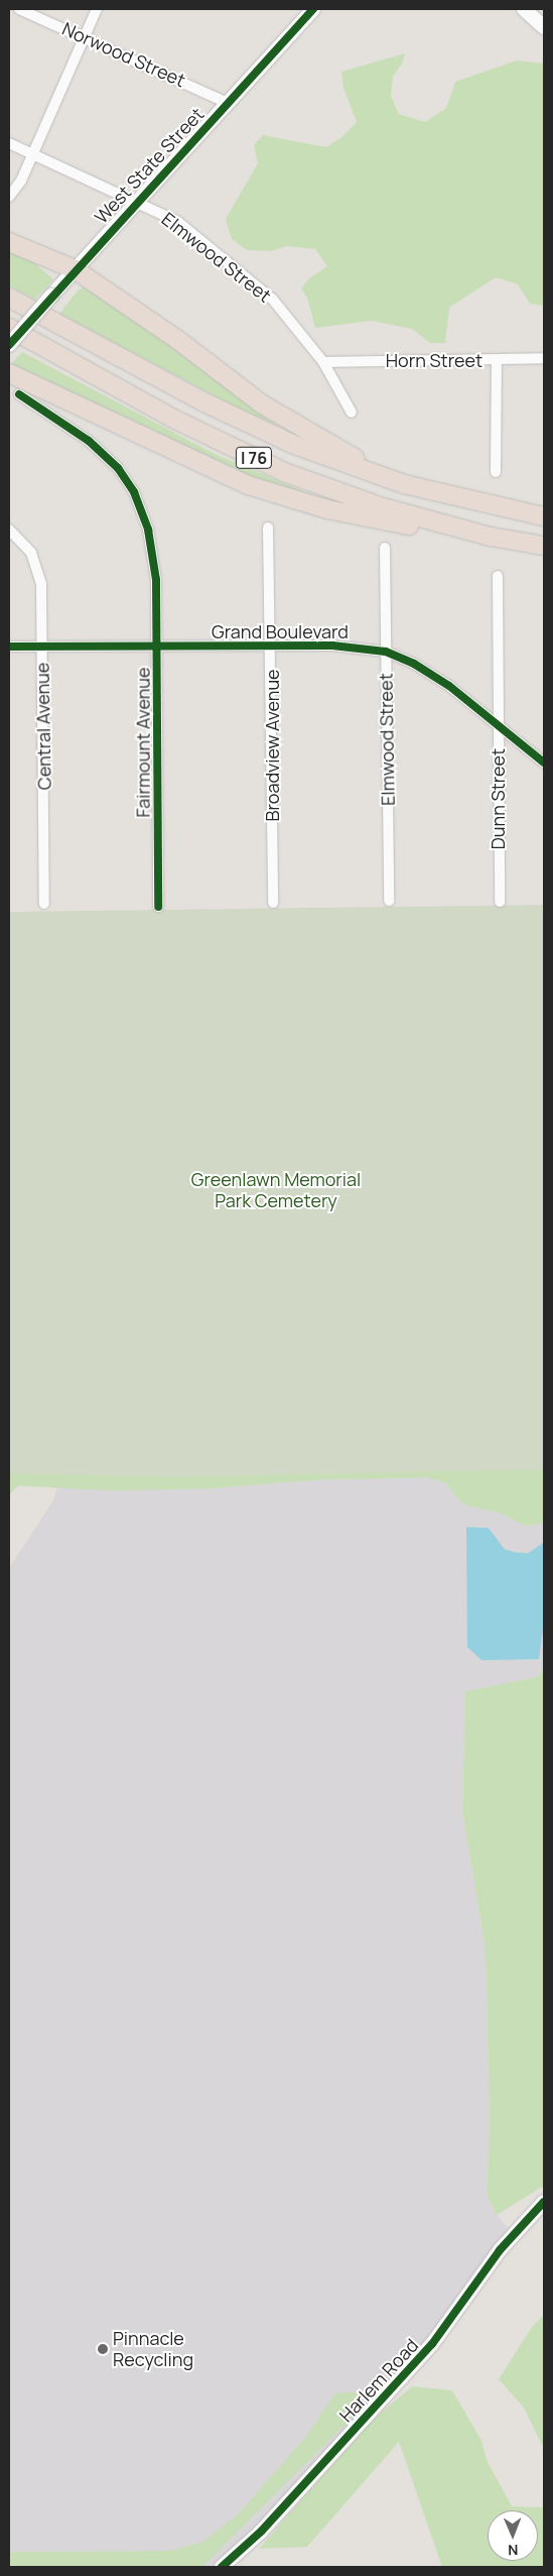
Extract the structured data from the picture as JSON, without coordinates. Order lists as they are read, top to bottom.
{
  "streets": {
    "highway": ["I 76"],
    "street": [
      "Norwood Street",
      "West State Street",
      "Elmwood Street",
      "Horn Street",
      "Grand Boulevard",
      "Central Avenue",
      "Fairmount Avenue",
      "Broadview Avenue",
      "Dunn Street",
      "Harlem Road"
    ]
  },
  "crossings": [
    ["Norwood Street", "West State Street"],
    ["West State Street", "Elmwood Street"],
    ["Elmwood Street", "Horn Street"],
    ["Elmwood Street", "Grand Boulevard"],
    ["Grand Boulevard", "Central Avenue"],
    ["Grand Boulevard", "Fairmount Avenue"],
    ["Grand Boulevard", "Broadview Avenue"],
    ["Grand Boulevard", "Dunn Street"]
  ],
  "parks": ["Greenlawn Memorial Park Cemetery"],
  "places": ["Pinnacle Recycling"],
  "north": "bottom"
}
